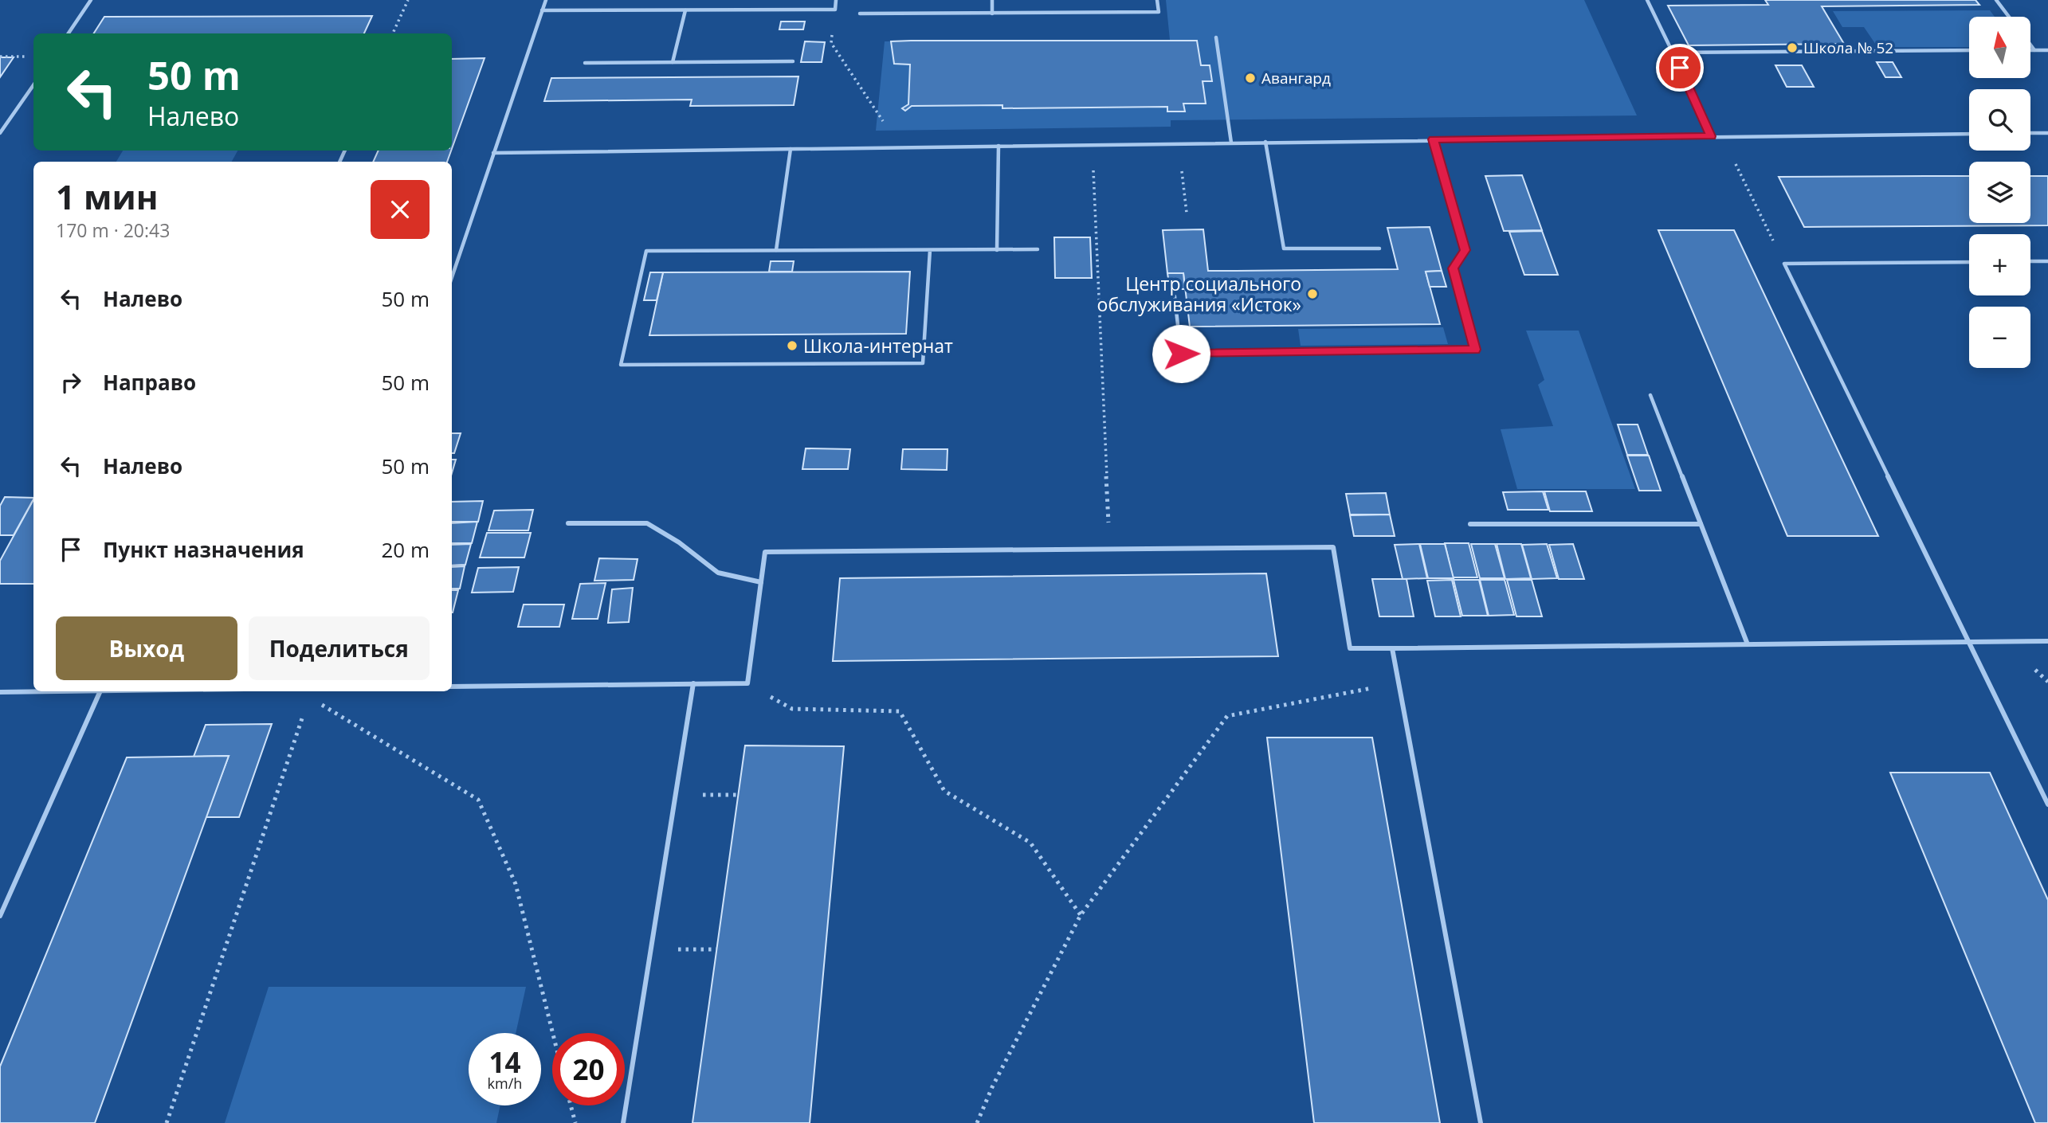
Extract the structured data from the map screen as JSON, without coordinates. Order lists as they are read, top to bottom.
{
  "places": [
    "Школа № 52",
    "Авангард",
    "Центр социального обслуживания «Исток»",
    "Школа-интернат"
  ],
  "north": "top",
  "page": {
    "map_buttons": ["+", "−"],
    "turn": ["50 m", "Налево"],
    "heading": ["1 мин", "170 m · 20:43"],
    "list": [
      {
        "name": "Налево",
        "value": "50 m"
      },
      {
        "name": "Направо",
        "value": "50 m"
      },
      {
        "name": "Налево",
        "value": "50 m"
      },
      {
        "name": "Пункт назначения",
        "value": "20 m"
      }
    ],
    "buttons": ["Выход", "Поделиться"],
    "speed": "14 km/h",
    "limit": "20"
  }
}
